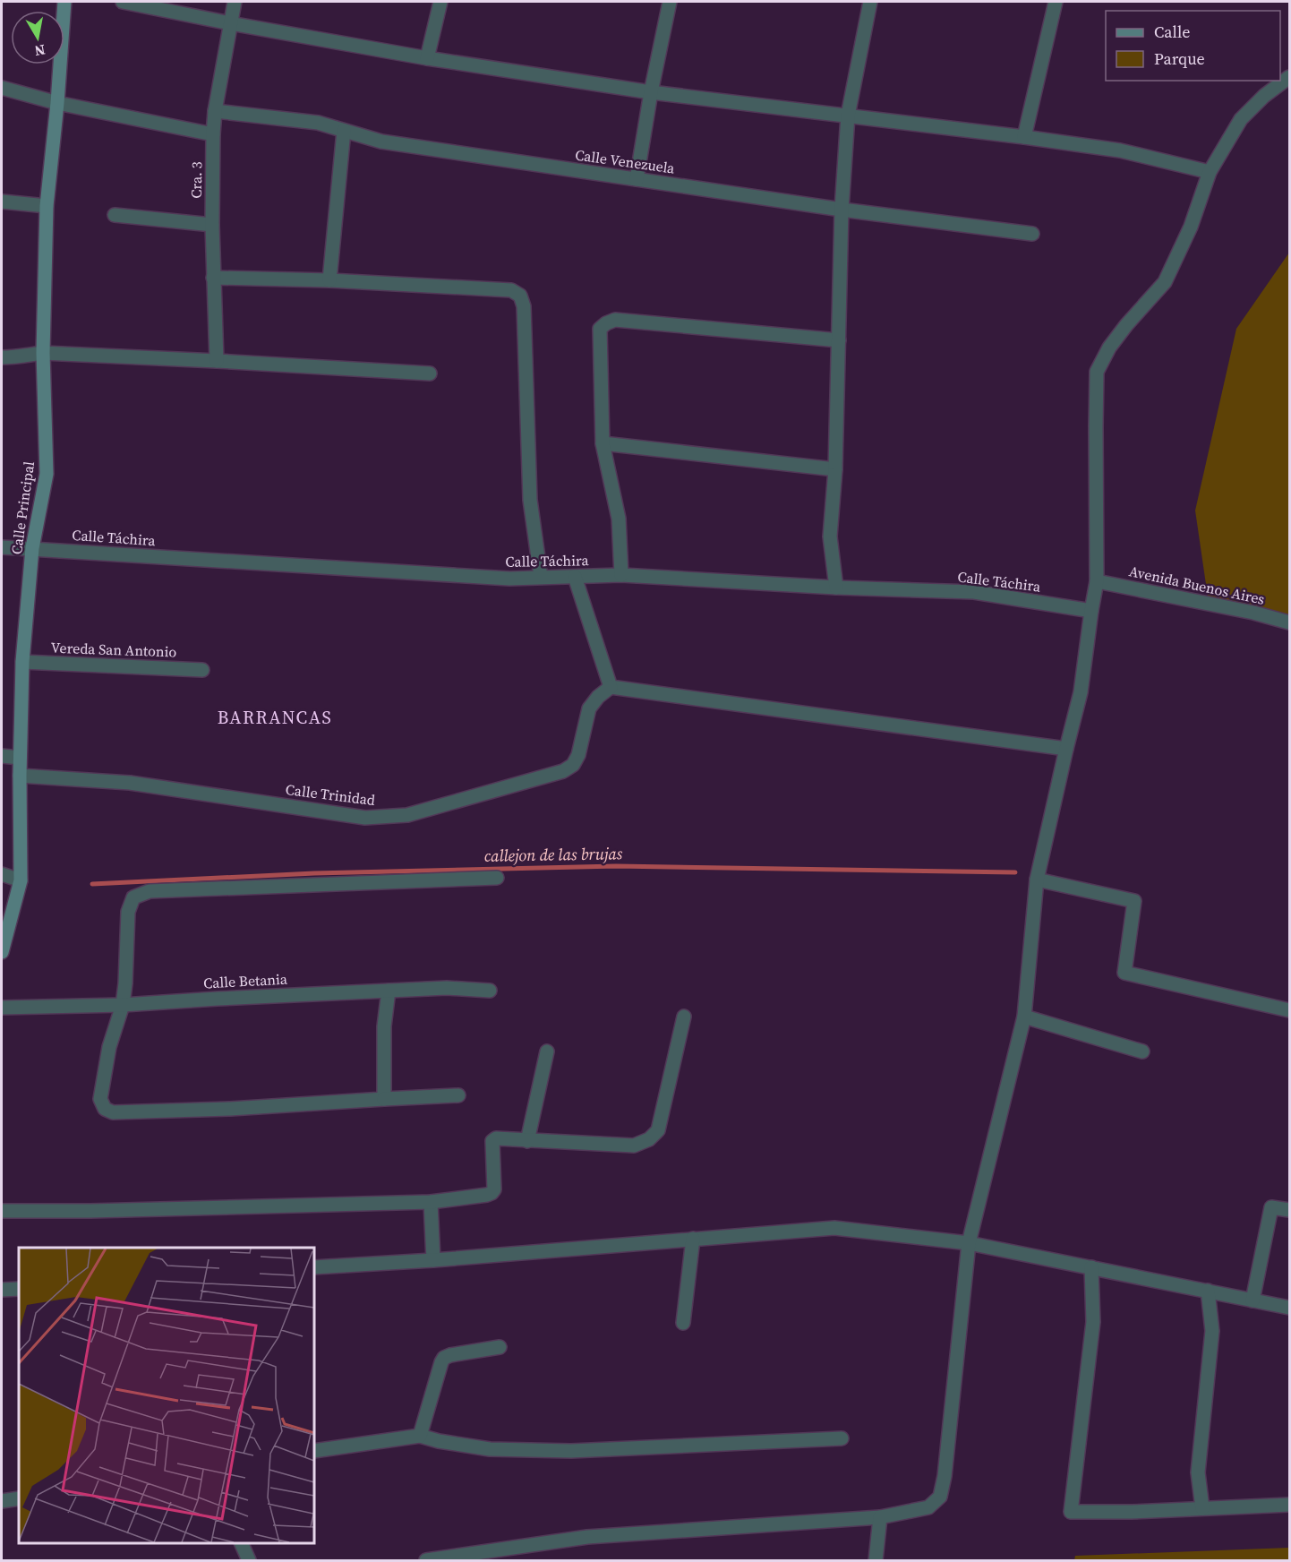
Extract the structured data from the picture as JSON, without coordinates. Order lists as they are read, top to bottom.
{
  "streets": {
    "street": [
      "Calle Venezuela",
      "Cra. 3",
      "Calle Principal",
      "Calle Táchira",
      "Avenida Buenos Aires",
      "Vereda San Antonio",
      "Calle Trinidad",
      "Calle Betania"
    ]
  },
  "crossings": [
    ["Calle Venezuela", "Cra. 3"],
    ["Calle Principal", "Calle Táchira"],
    ["Calle Principal", "Vereda San Antonio"],
    ["Calle Principal", "Calle Trinidad"]
  ],
  "districts": ["BARRANCAS"],
  "water": ["callejon de las brujas"],
  "legend": ["Calle", "Parque"],
  "north": "bottom"
}
